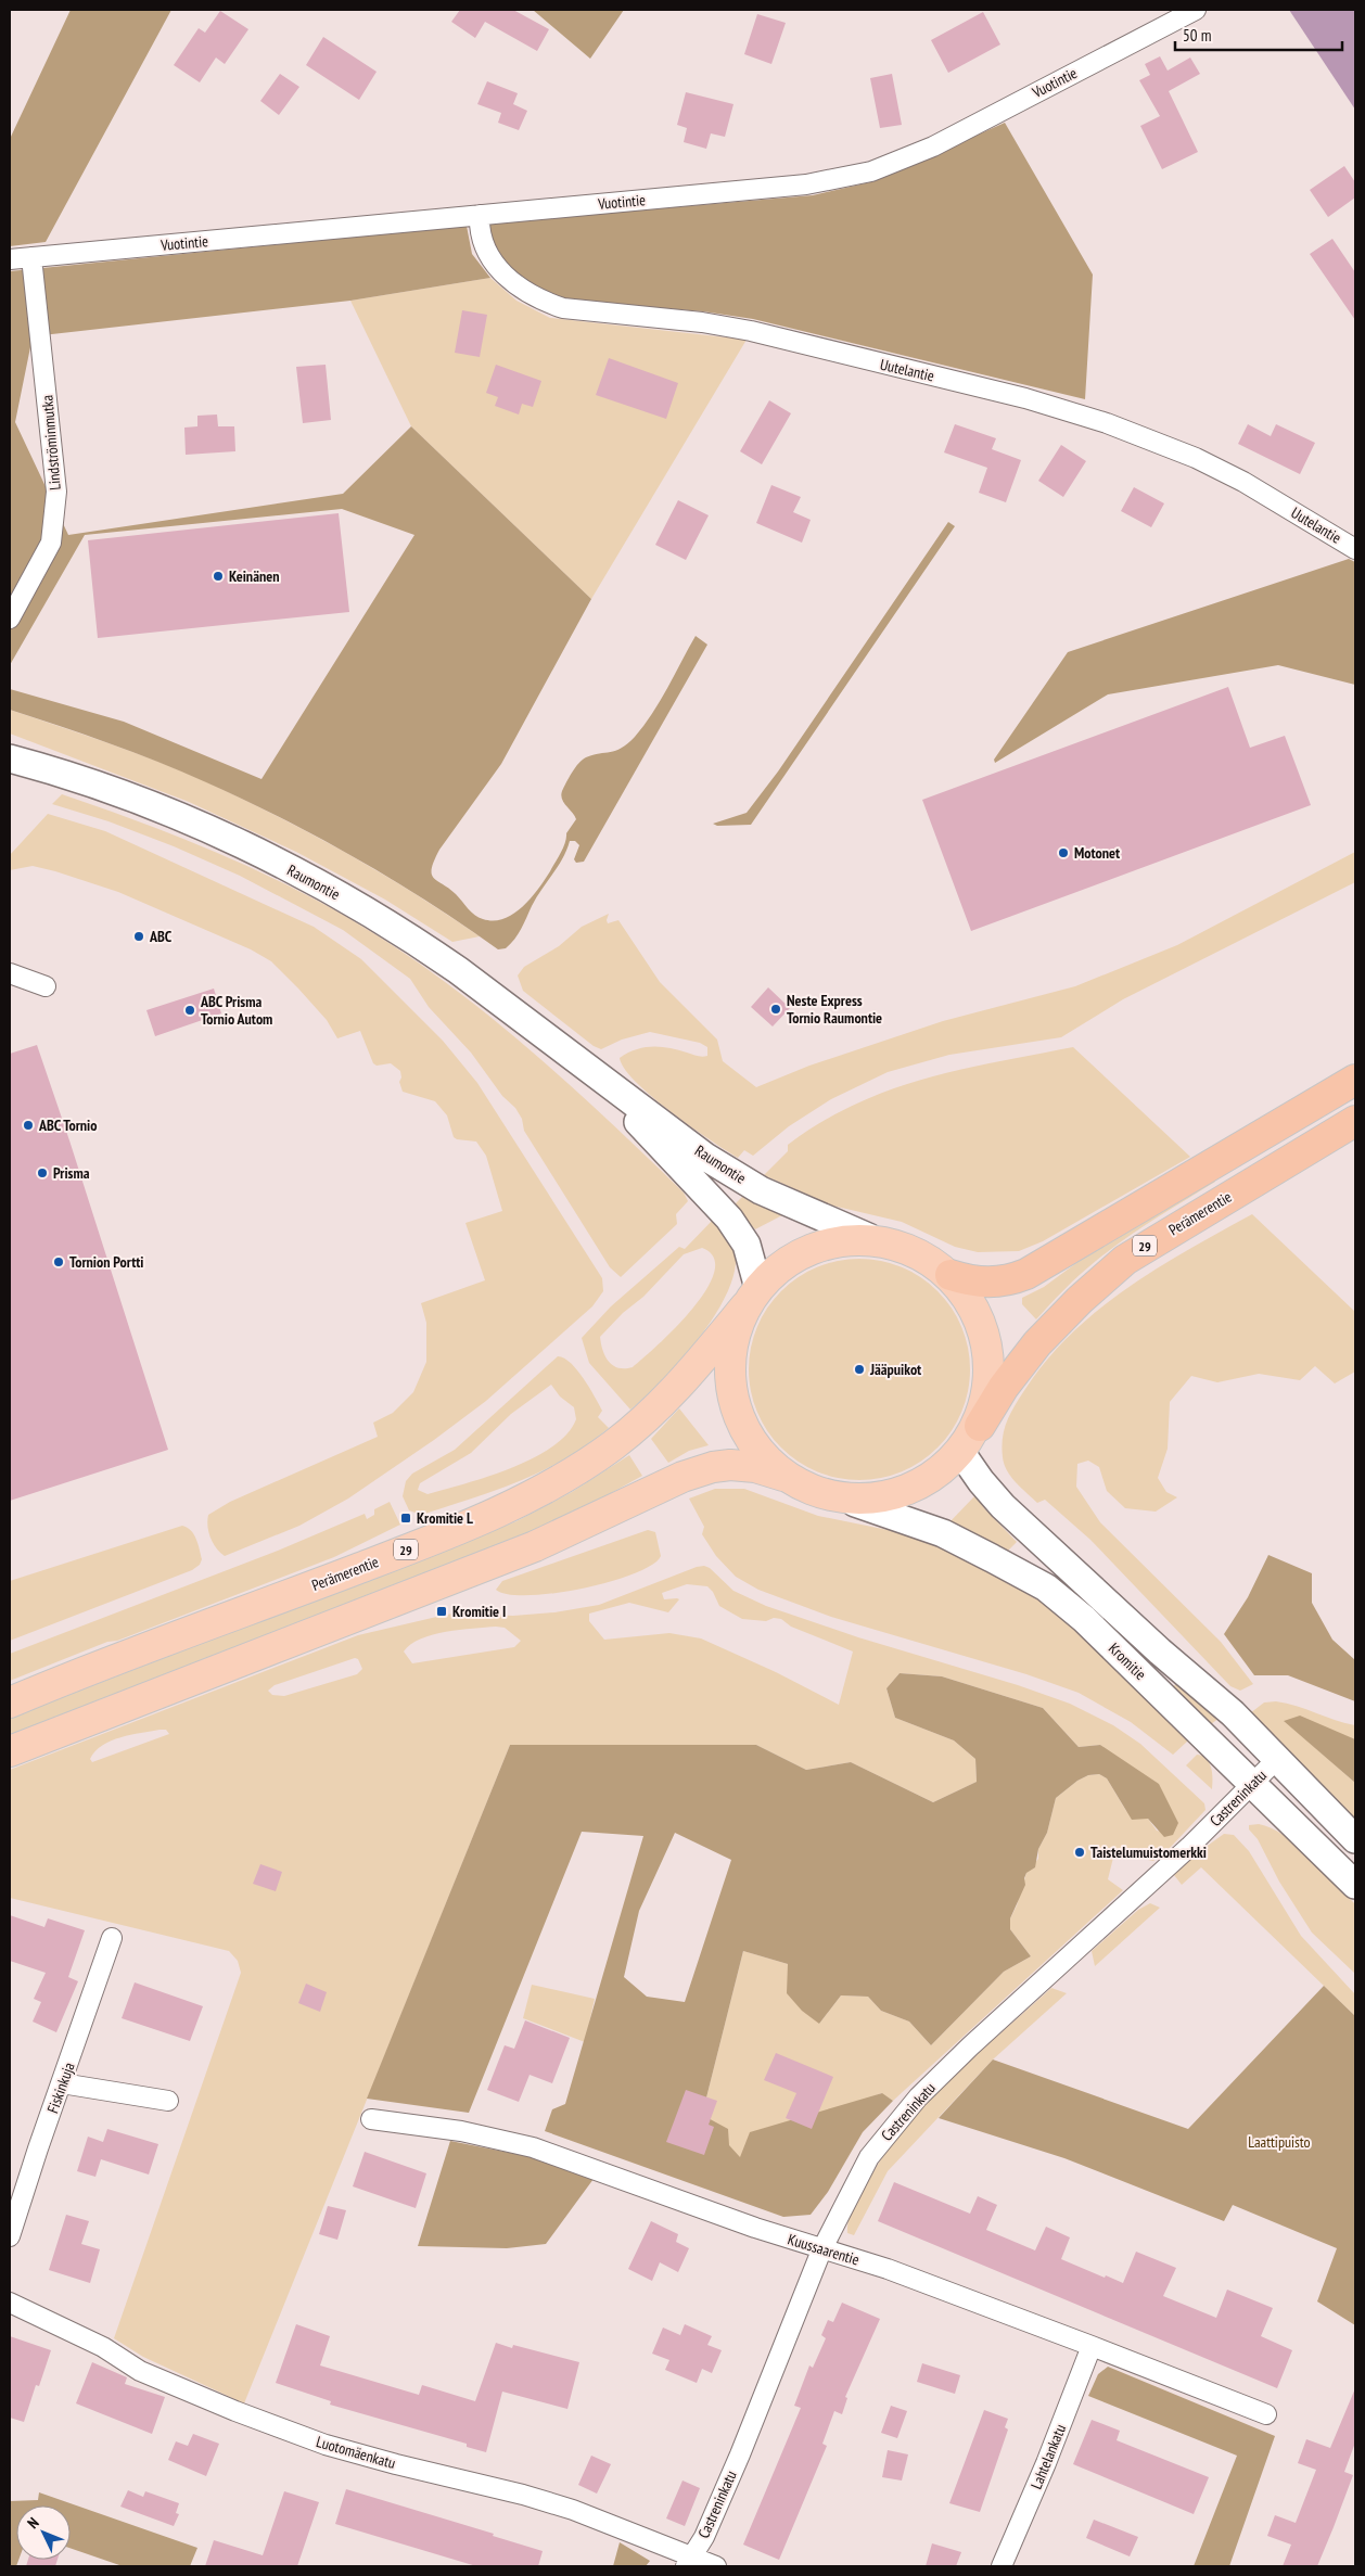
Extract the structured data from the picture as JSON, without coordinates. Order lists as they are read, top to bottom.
{
  "streets": {
    "highway": ["Perämerentie", "29"],
    "main road": ["Raumontie", "Kromitie"],
    "street": [
      "Vuotintie",
      "Uutelantie",
      "Lindströminmutka",
      "Castreninkatu",
      "Fiskinkuja",
      "Kuussaarentie",
      "Luotomäenkatu",
      "Lahtelankatu"
    ]
  },
  "crossings": [
    ["Vuotintie", "Uutelantie"],
    ["Vuotintie", "Lindströminmutka"],
    ["Raumontie", "Perämerentie"],
    ["Raumontie", "29"],
    ["Perämerentie", "29"],
    ["29", "Kromitie"],
    ["Kromitie", "Castreninkatu"],
    ["Castreninkatu", "Kuussaarentie"],
    ["Castreninkatu", "Luotomäenkatu"],
    ["Kuussaarentie", "Lahtelankatu"]
  ],
  "parks": ["Laattipuisto"],
  "places": {
    "other": [
      "Keinänen",
      "Motonet",
      "ABC",
      "Neste Express Tornio Raumontie",
      "ABC Prisma Tornio Autom",
      "ABC Tornio",
      "Prisma",
      "Tornion Portti",
      "Jääpuikot",
      "Taistelumuistomerkki"
    ],
    "transit": ["Kromitie L", "Kromitie I"]
  },
  "scale_bar": "50 m",
  "north": "top left"
}
